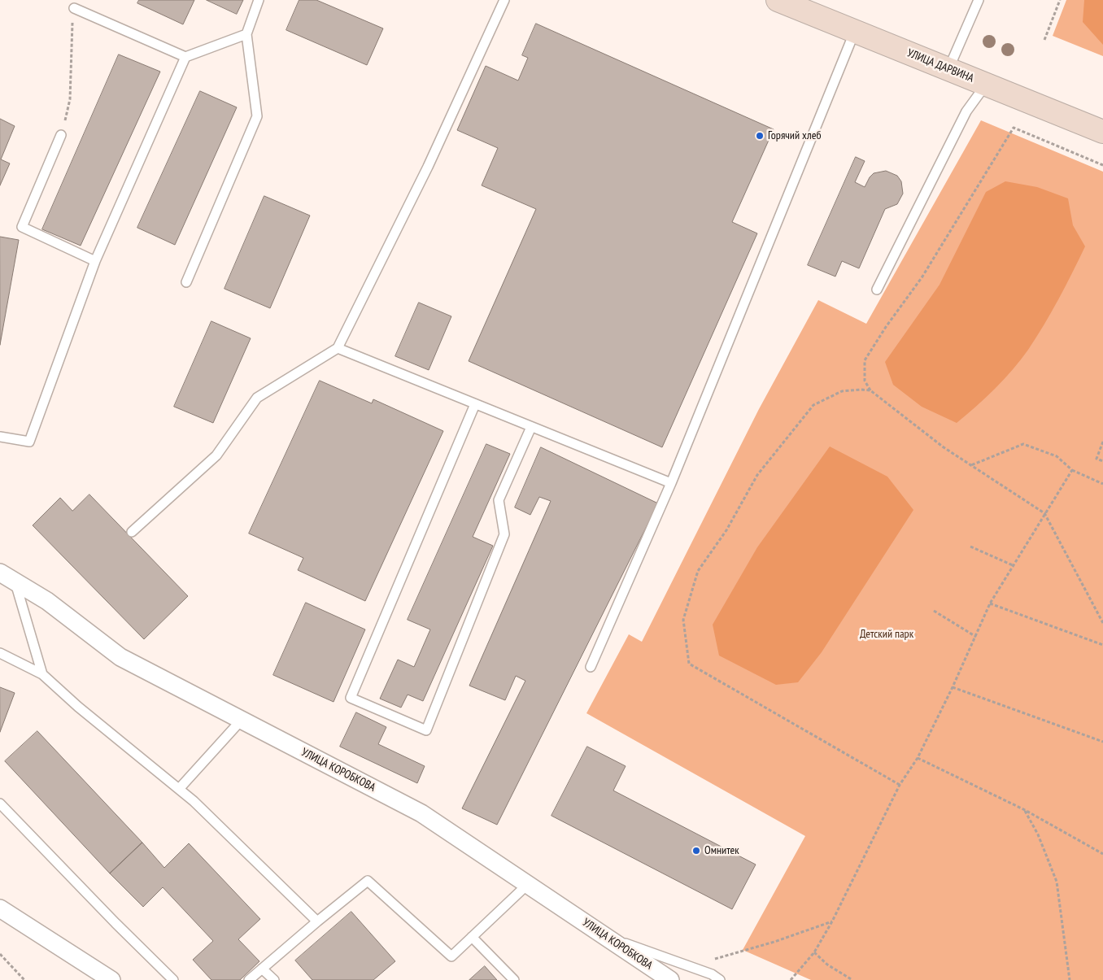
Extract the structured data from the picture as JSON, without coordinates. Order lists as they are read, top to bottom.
{
  "streets": {
    "main road": ["УЛИЦА ДАРВИНА"],
    "street": ["УЛИЦА КОРОБКОВА"]
  },
  "parks": ["Детский парк"],
  "places": ["Горячий хлеб", "Омнитек"]
}
